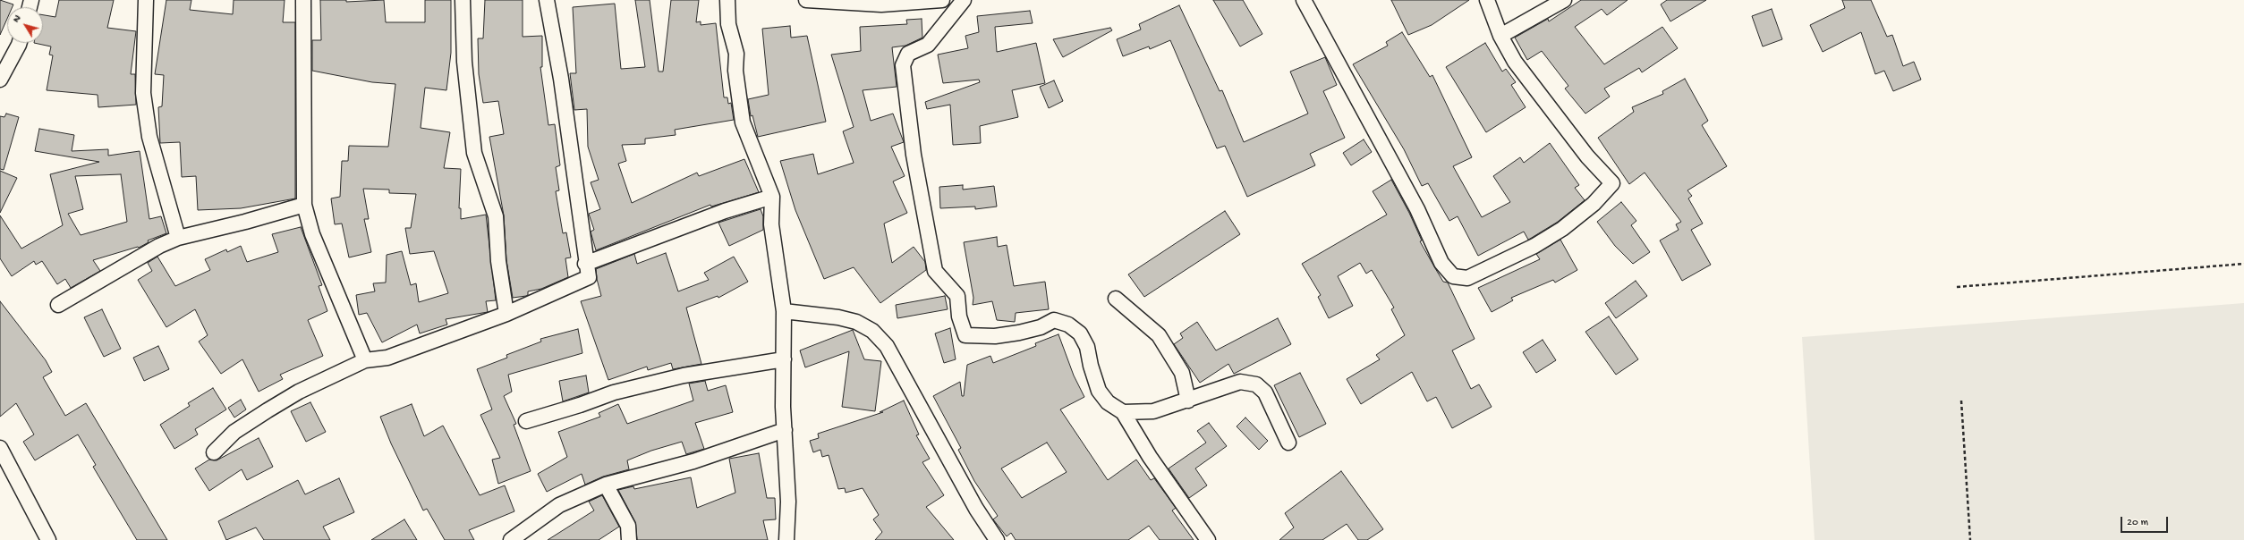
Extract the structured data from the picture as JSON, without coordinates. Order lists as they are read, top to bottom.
{
  "scale_bar": "20 m",
  "north": "top left"
}
